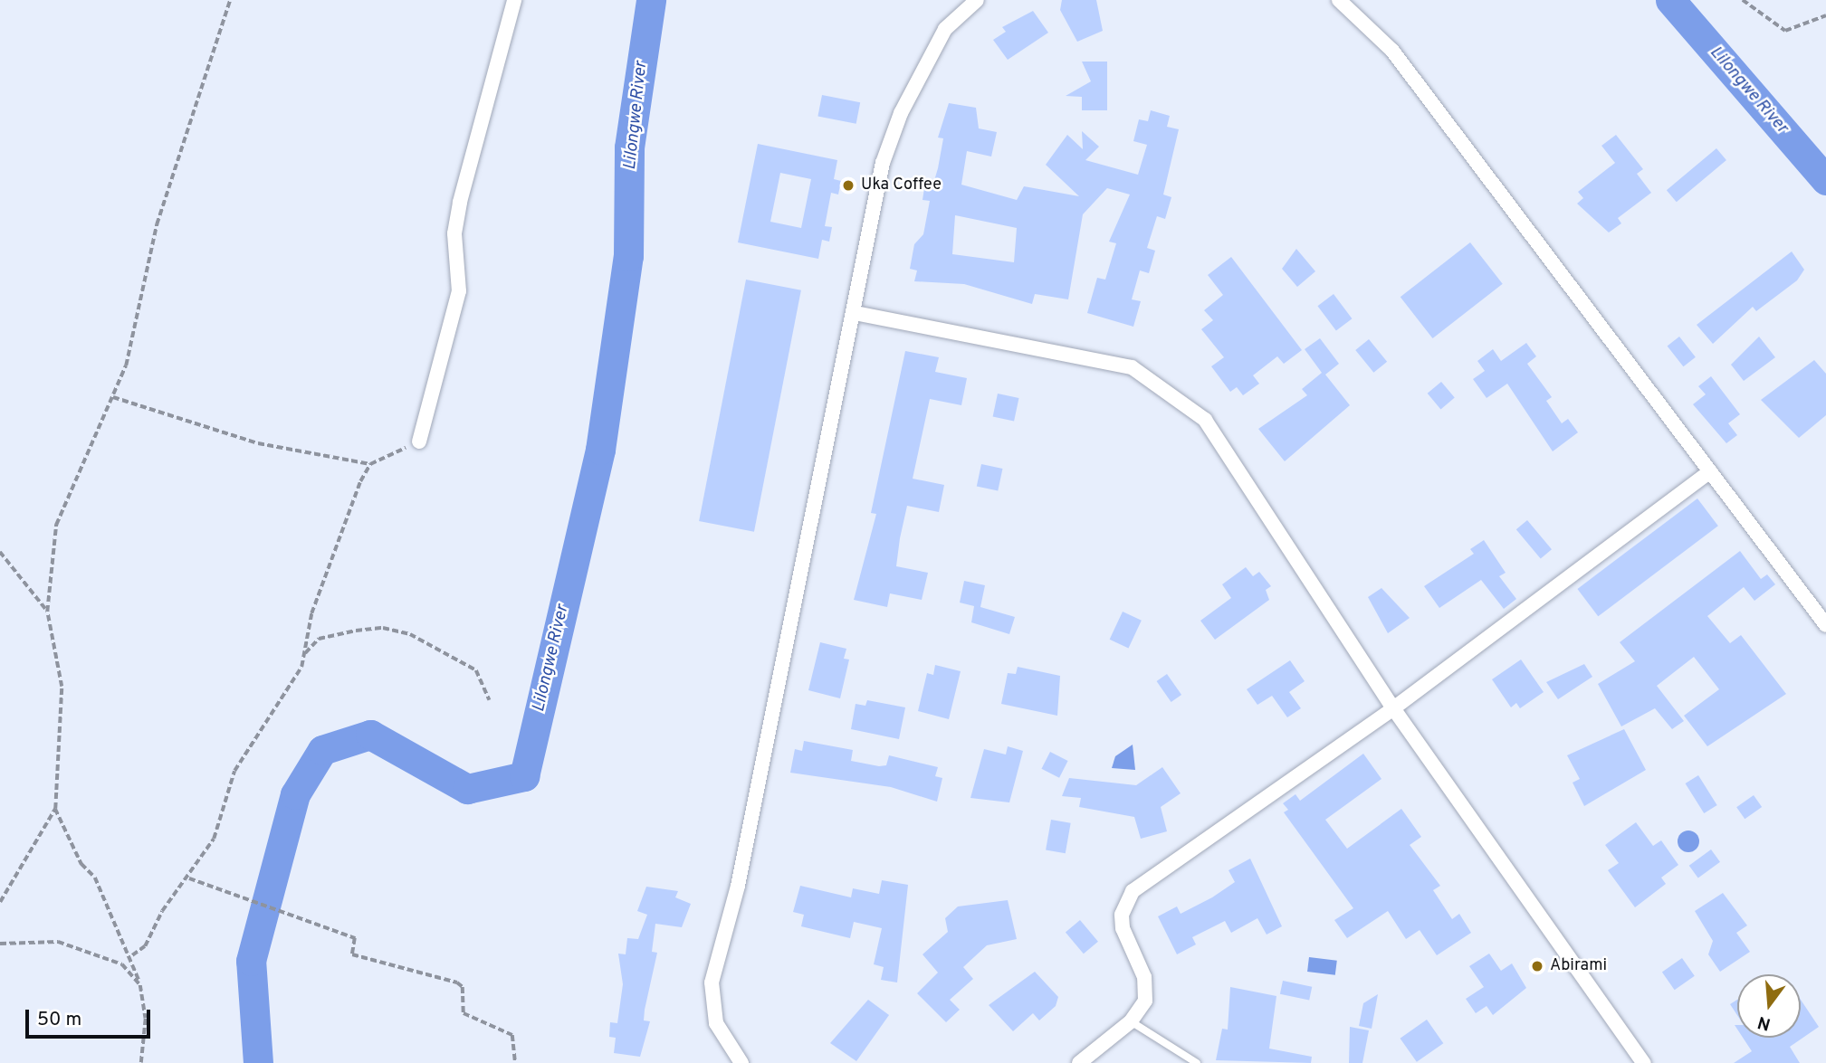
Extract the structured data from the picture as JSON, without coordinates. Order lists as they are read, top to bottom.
{
  "water": ["Lilongwe River"],
  "places": ["Uka Coffee", "Abirami"],
  "scale_bar": "50 m",
  "north": "bottom"
}
